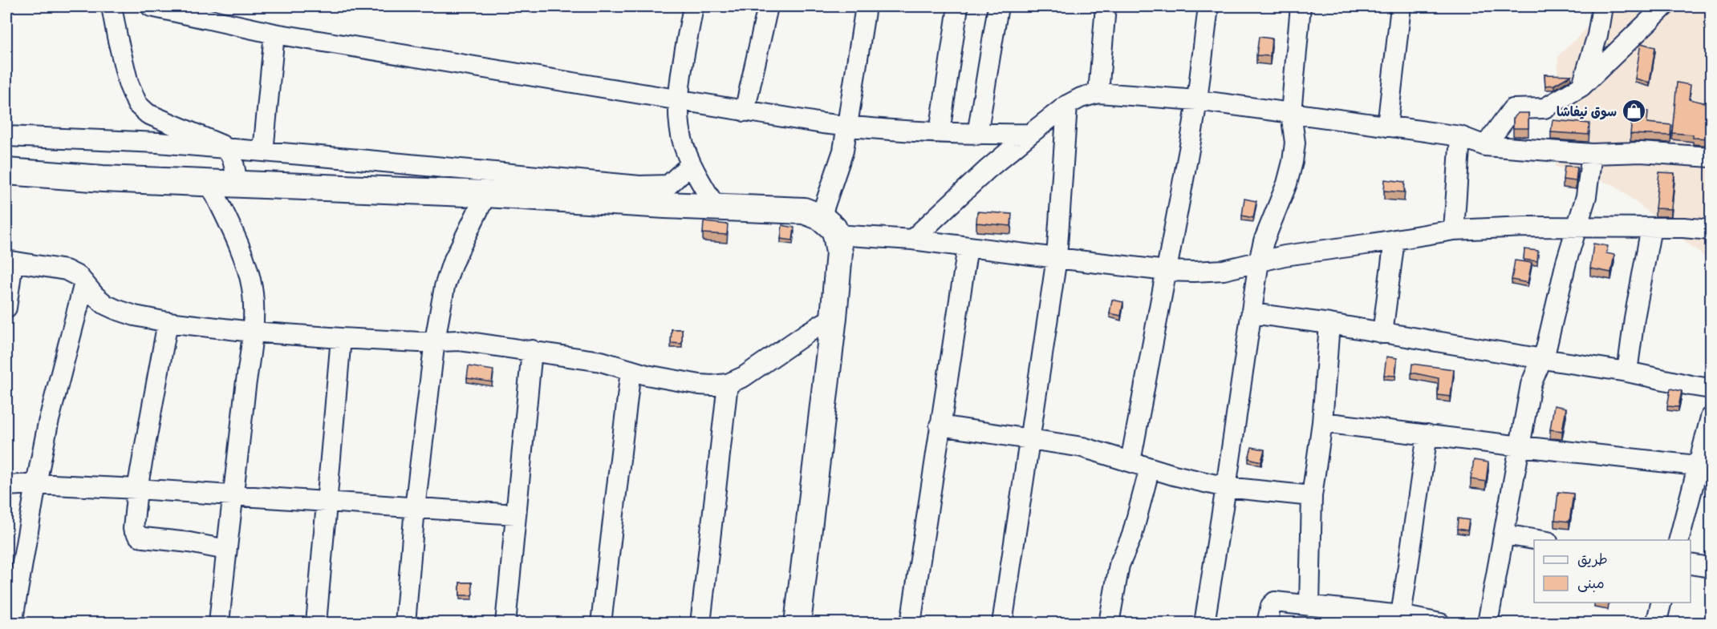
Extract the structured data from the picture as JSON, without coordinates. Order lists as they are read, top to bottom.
{
  "places": {
    "shop": ["سوق نيفاشا"]
  },
  "legend": ["طريق", "مبنى"]
}
